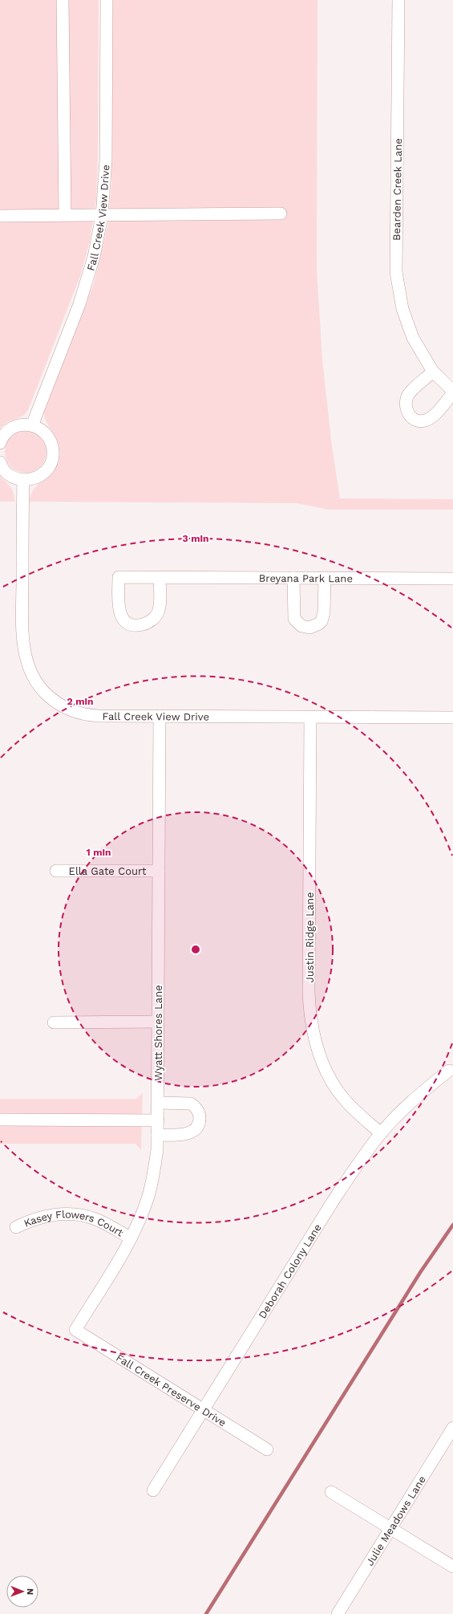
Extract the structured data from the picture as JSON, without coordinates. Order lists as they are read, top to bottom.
{
  "streets": {
    "street": [
      "Bearden Creek Lane",
      "Fall Creek View Drive",
      "Breyana Park Lane",
      "Ella Gate Court",
      "Justin Ridge Lane",
      "Wyatt Shores Lane",
      "Kasey Flowers Court",
      "Deborah Colony Lane",
      "Fall Creek Preserve Drive",
      "Julie Meadows Lane"
    ]
  },
  "crossings": [
    ["Fall Creek View Drive", "Justin Ridge Lane"],
    ["Fall Creek View Drive", "Wyatt Shores Lane"],
    ["Ella Gate Court", "Wyatt Shores Lane"],
    ["Justin Ridge Lane", "Deborah Colony Lane"],
    ["Wyatt Shores Lane", "Kasey Flowers Court"],
    ["Wyatt Shores Lane", "Fall Creek Preserve Drive"],
    ["Deborah Colony Lane", "Fall Creek Preserve Drive"]
  ],
  "north": "right",
  "rings": ["3 min", "2 min", "1 min"]
}
